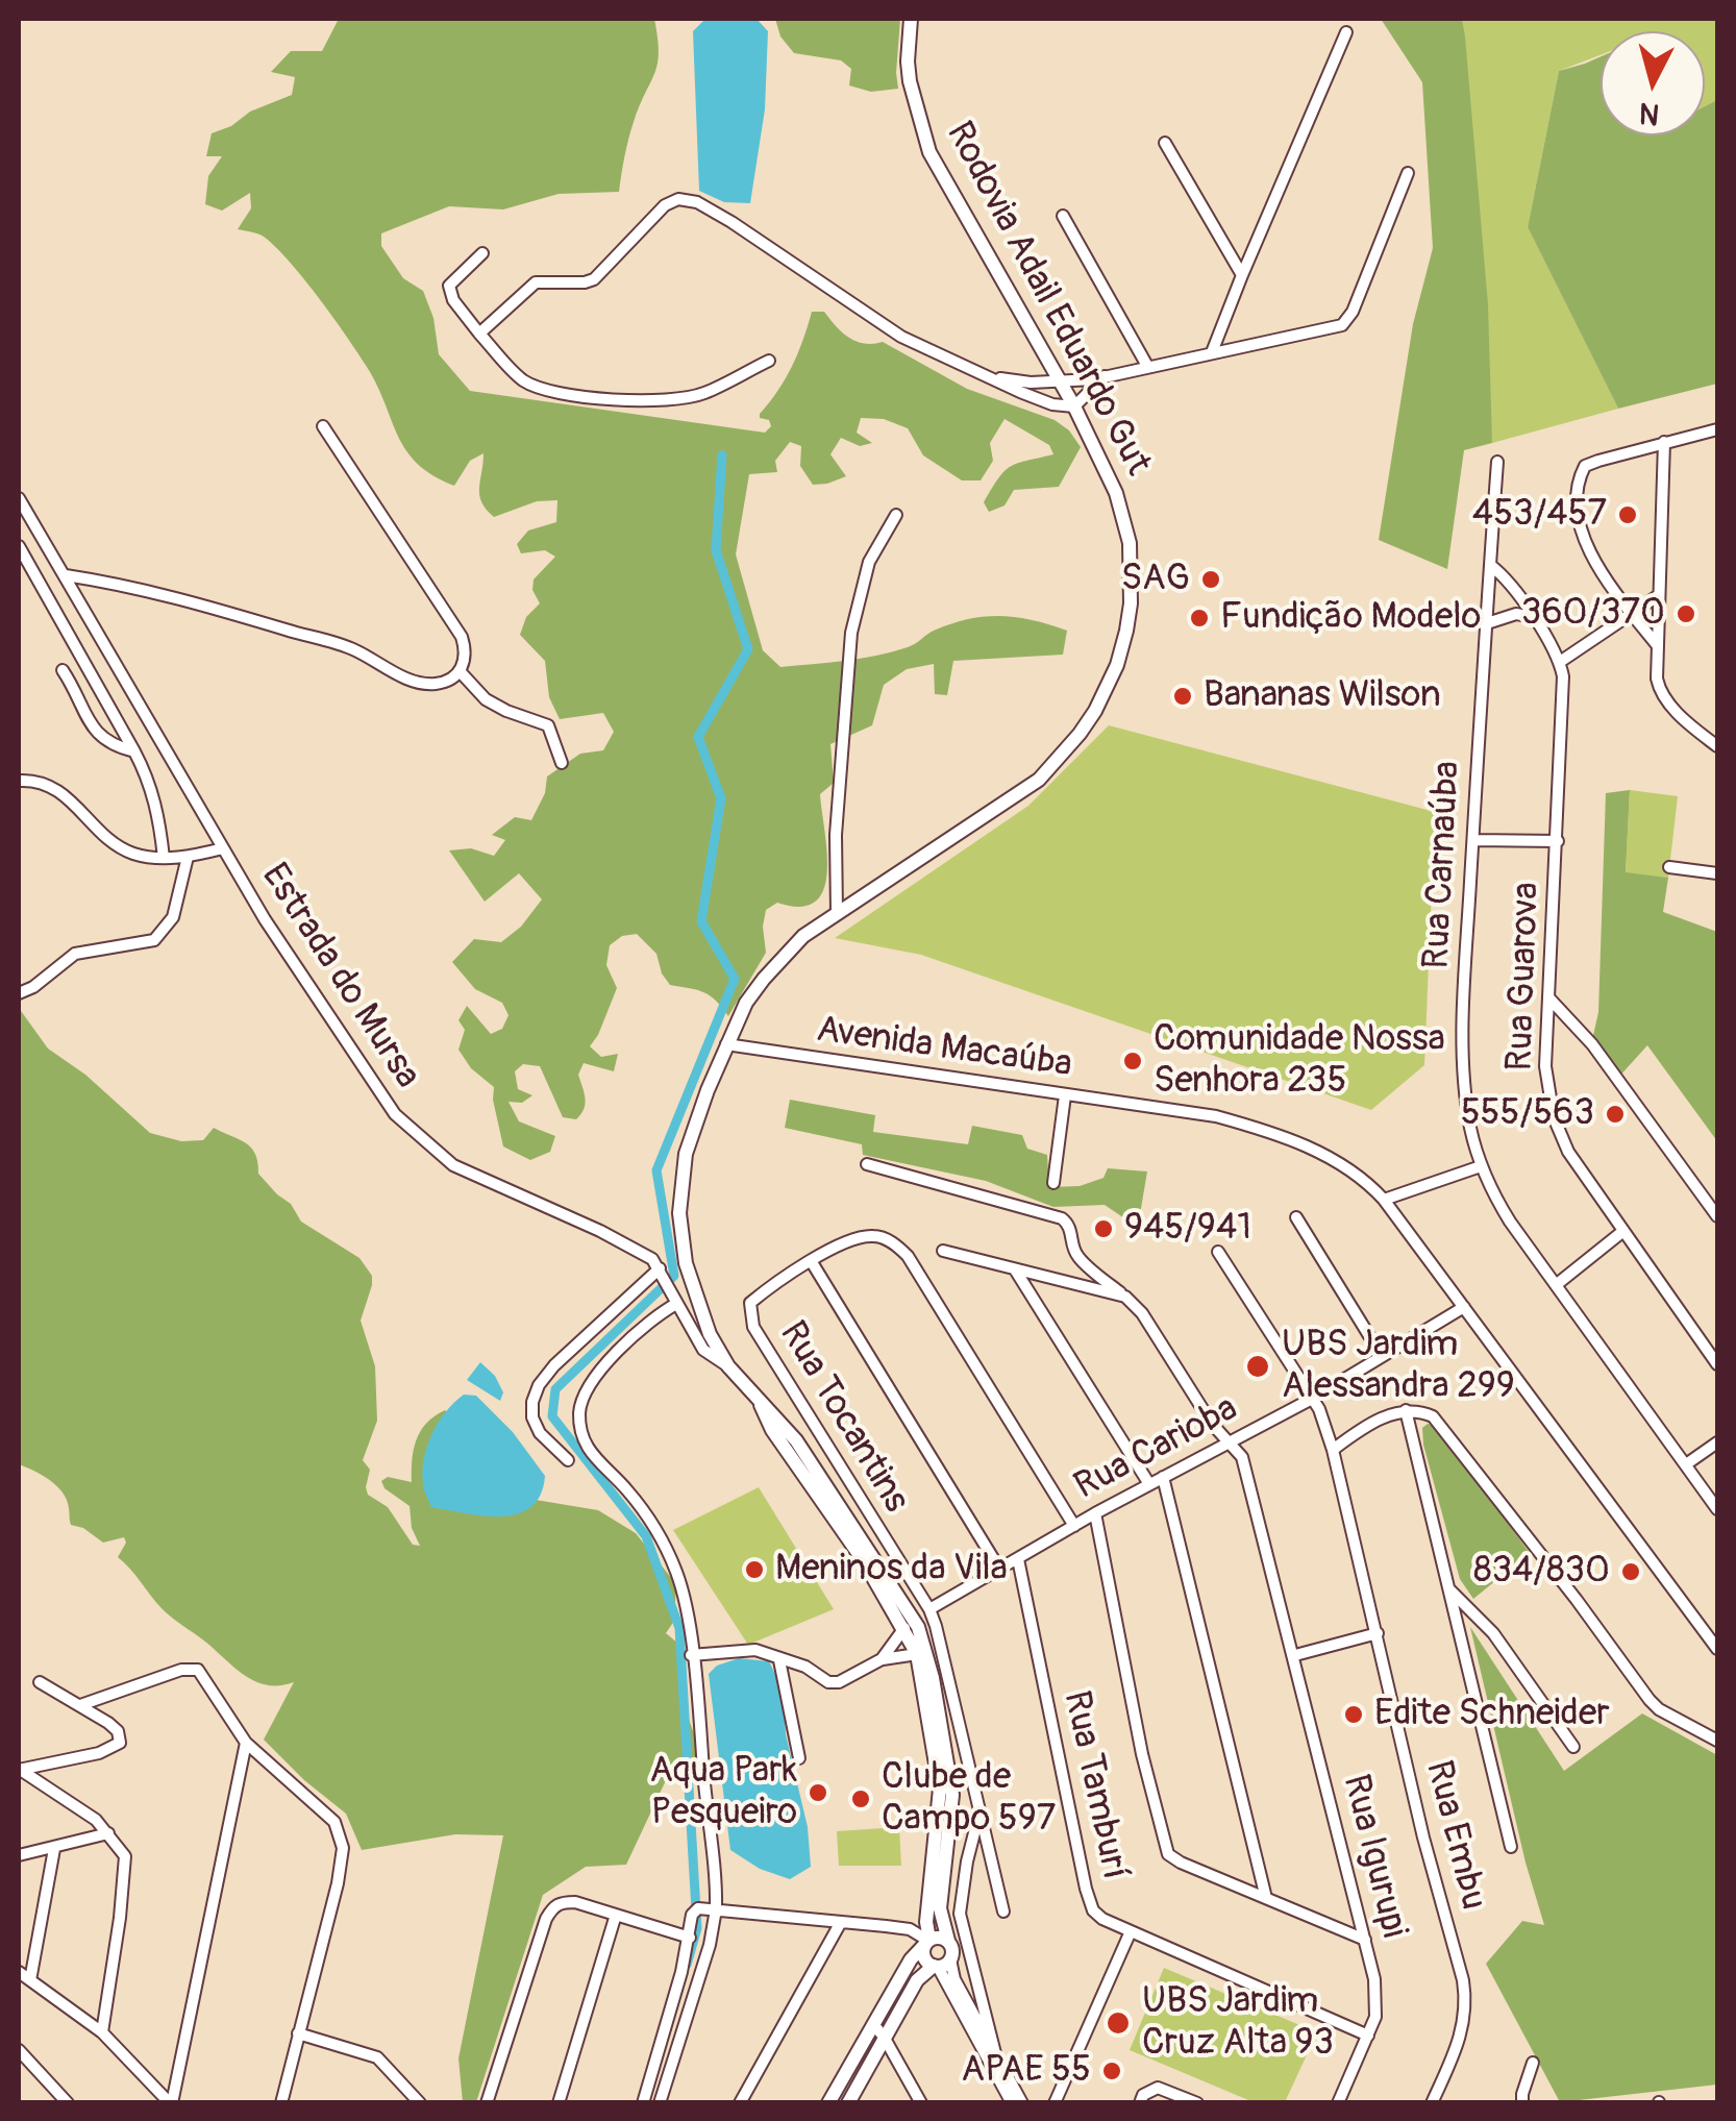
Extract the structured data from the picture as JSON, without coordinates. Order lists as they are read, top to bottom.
{
  "streets": {
    "main road": ["Rodovia Adail Eduardo Gut"],
    "street": [
      "Rua Carnaúba",
      "Estrada do Mursa",
      "Rua Guarova",
      "Avenida Macaúba",
      "Rua Tocantins",
      "Rua Carioba",
      "Rua Tamburí",
      "Rua Embu",
      "Rua Igurupi"
    ]
  },
  "crossings": [
    ["Rodovia Adail Eduardo Gut", "Avenida Macaúba"],
    ["Rua Carnaúba", "Rua Guarova"],
    ["Avenida Macaúba", "Rua Carioba"],
    ["Rua Tocantins", "Rua Carioba"],
    ["Rua Carioba", "Rua Tamburí"],
    ["Rua Carioba", "Rua Embu"],
    ["Rua Carioba", "Rua Igurupi"],
    ["Rua Tamburí", "Rua Igurupi"]
  ],
  "places": [
    "453/457",
    "SAG",
    "360/370",
    "Fundição Modelo",
    "Bananas Wilson",
    "Comunidade Nossa Senhora 235",
    "555/563",
    "945/941",
    "UBS Jardim Alessandra 299",
    "Meninos da Vila",
    "834/830",
    "Edite Schneider",
    "Aqua Park Pesqueiro",
    "Clube de Campo 597",
    "UBS Jardim Cruz Alta 93",
    "APAE 55"
  ],
  "north": "bottom"
}
